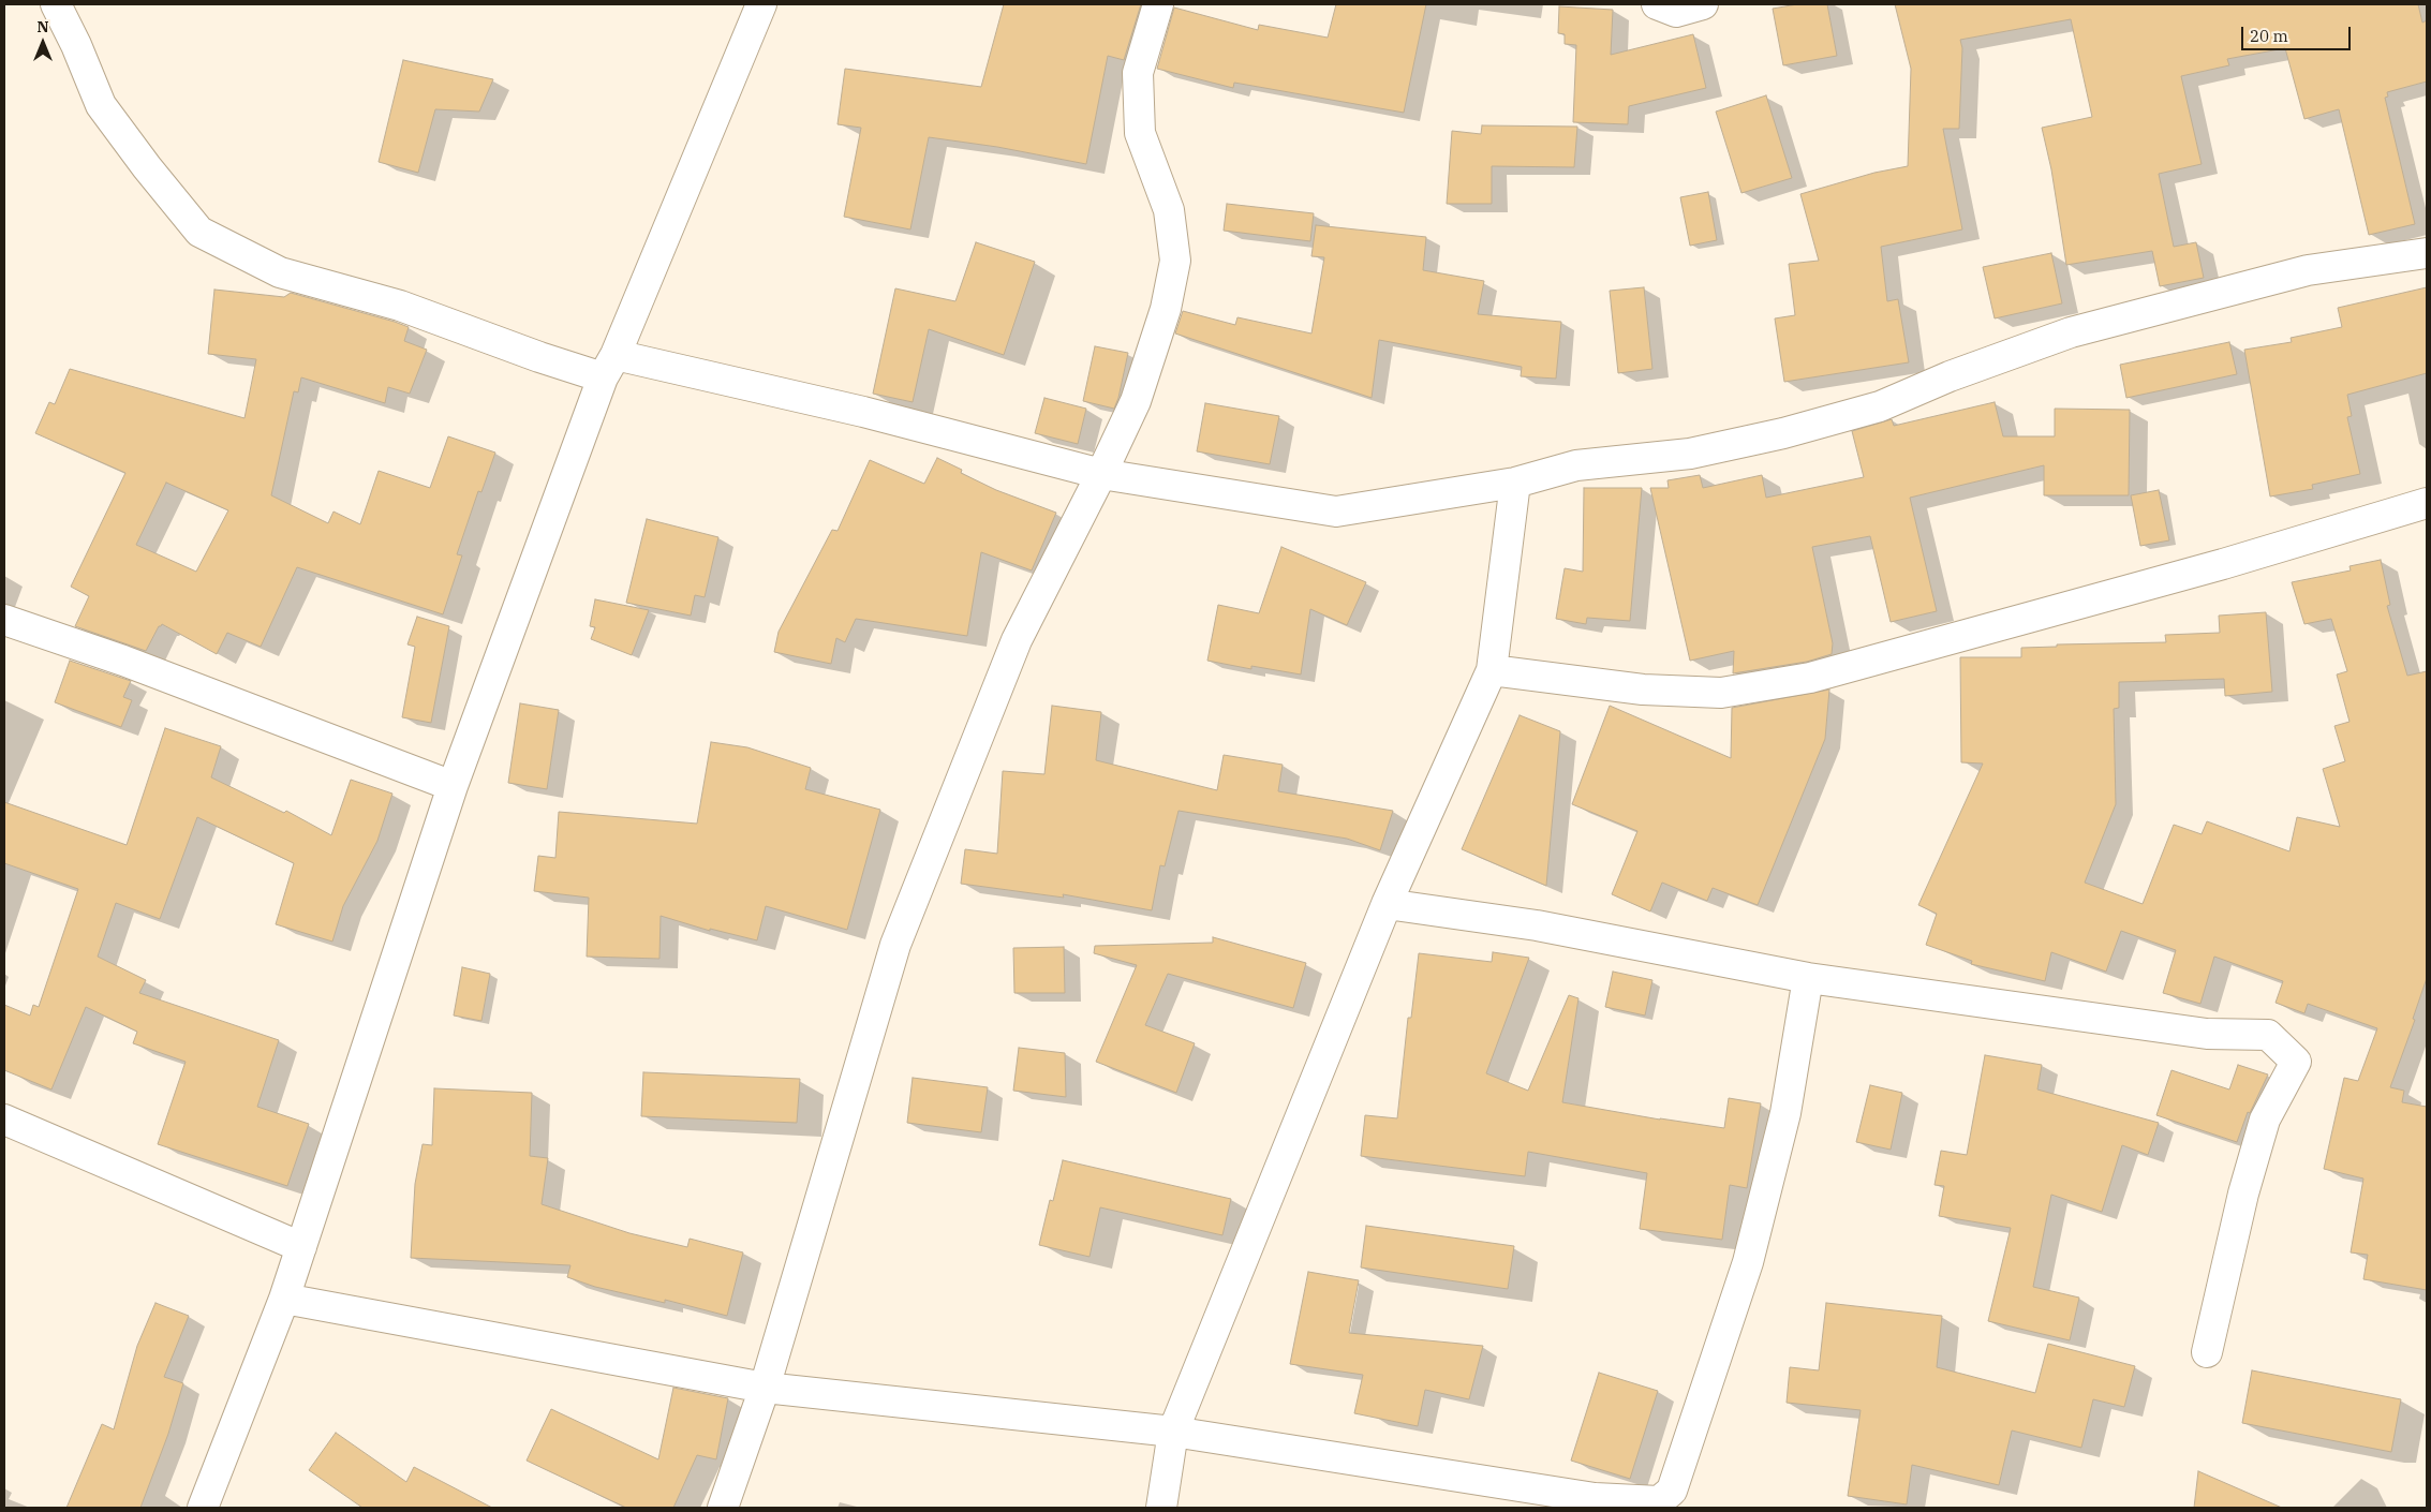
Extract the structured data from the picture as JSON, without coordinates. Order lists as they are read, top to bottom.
{
  "scale_bar": "20 m",
  "north": "top"
}
